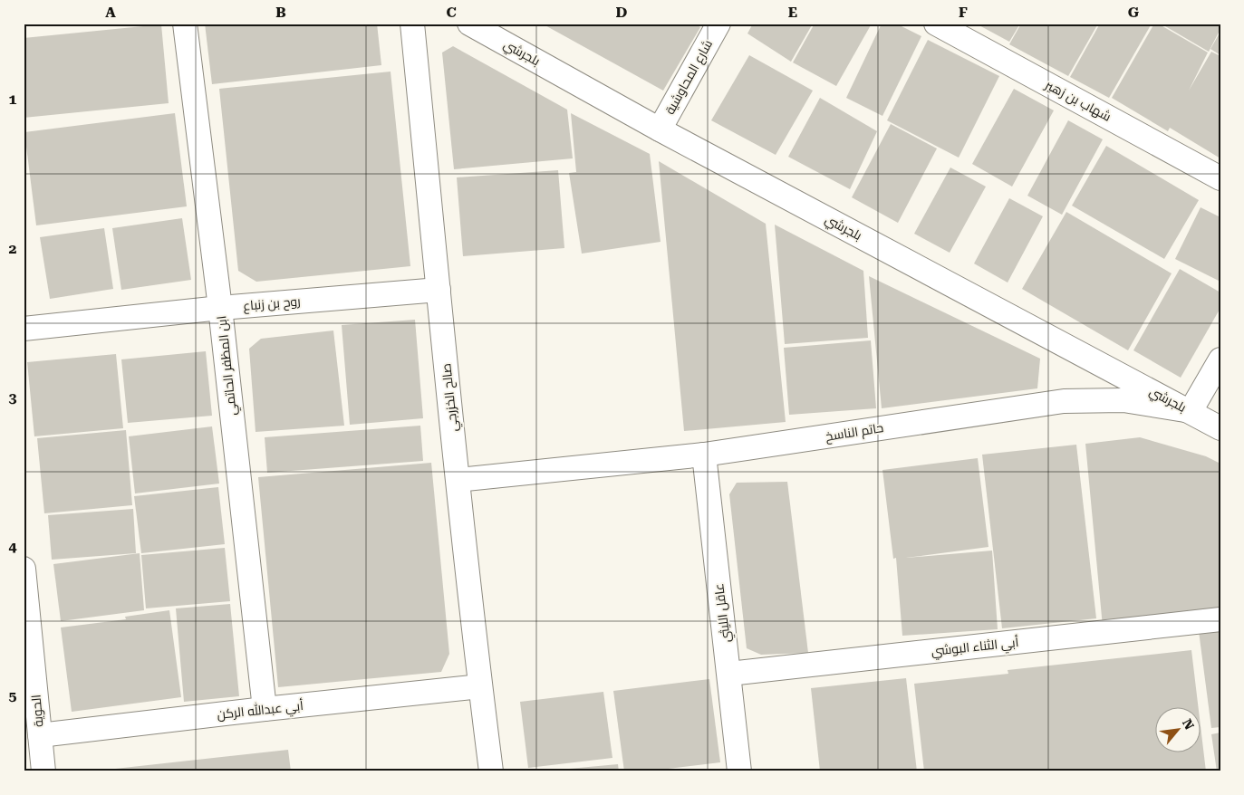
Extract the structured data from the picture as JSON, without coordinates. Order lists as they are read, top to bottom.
{
  "streets": {
    "street": [
      "بلجرشي",
      "شارع المحاوشية",
      "شهاب بن زهير",
      "روح بن زنباع",
      "ابن المظفر الحاتمي",
      "صالح الخزرجي",
      "حاتم الناسخ",
      "عاقل الليثي",
      "أبي الثناء البوشي",
      "أبي عبدالله الركن",
      "الحوية"
    ]
  },
  "crossings": [
    ["بلجرشي", "شارع المحاوشية"],
    ["بلجرشي", "حاتم الناسخ"],
    ["روح بن زنباع", "ابن المظفر الحاتمي"],
    ["روح بن زنباع", "صالح الخزرجي"],
    ["ابن المظفر الحاتمي", "أبي عبدالله الركن"],
    ["صالح الخزرجي", "حاتم الناسخ"],
    ["صالح الخزرجي", "أبي عبدالله الركن"],
    ["حاتم الناسخ", "عاقل الليثي"],
    ["عاقل الليثي", "أبي الثناء البوشي"],
    ["أبي عبدالله الركن", "الحوية"]
  ],
  "north": "top right",
  "grid": {
    "columns": [
      "A",
      "B",
      "C",
      "D",
      "E",
      "F",
      "G"
    ],
    "rows": [
      "1",
      "2",
      "3",
      "4",
      "5"
    ]
  }
}
